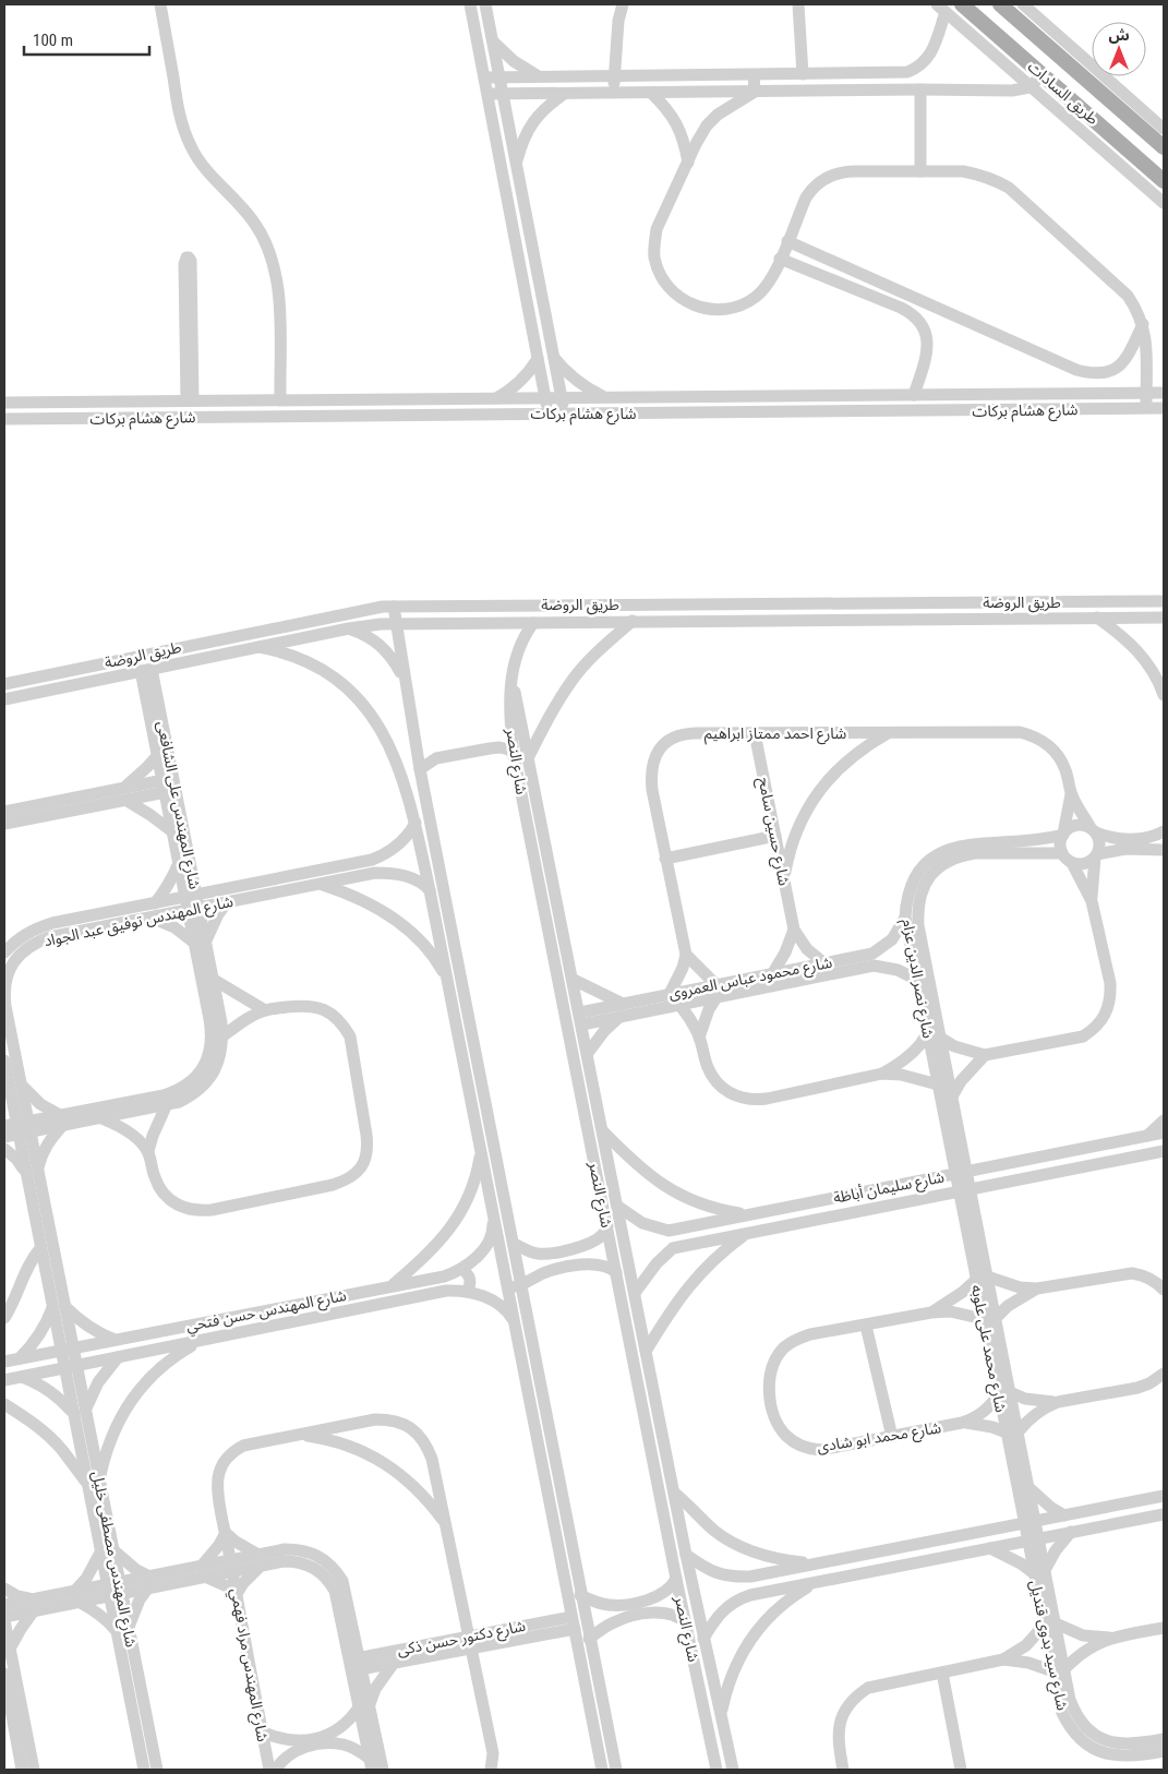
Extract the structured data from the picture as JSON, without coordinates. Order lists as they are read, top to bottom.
{
  "streets": {
    "main road": ["طريق السادات"],
    "street": [
      "شارع هشام بركات",
      "طريق الروضة",
      "شارع احمد ممتاز ابراهيم",
      "شارع النصر",
      "شارع المهندس على الشافعى",
      "شارع حسين سامح",
      "شارع المهندس توفيق عبد الجواد",
      "شارع محمود عباس العمروى",
      "شارع نصر الدين عزام",
      "شارع سليمان أباظة",
      "شارع المهندس حسن فتحي",
      "شارع محمد على علوبه",
      "شارع محمد ابو شادى",
      "شارع المهندس مصطفى خليل",
      "شارع دكتور حسن ذكى",
      "شارع سيد بدوى قنديل",
      "شارع المهندس مراد فهمي"
    ]
  },
  "crossings": [
    ["طريق الروضة", "شارع النصر"],
    ["طريق الروضة", "شارع المهندس على الشافعى"],
    ["شارع احمد ممتاز ابراهيم", "شارع حسين سامح"],
    ["شارع احمد ممتاز ابراهيم", "شارع نصر الدين عزام"],
    ["شارع المهندس على الشافعى", "شارع المهندس توفيق عبد الجواد"],
    ["شارع حسين سامح", "شارع محمود عباس العمروى"],
    ["شارع المهندس توفيق عبد الجواد", "شارع المهندس حسن فتحي"],
    ["شارع المهندس توفيق عبد الجواد", "شارع المهندس مصطفى خليل"],
    ["شارع محمود عباس العمروى", "شارع نصر الدين عزام"],
    ["شارع نصر الدين عزام", "شارع سليمان أباظة"],
    ["شارع نصر الدين عزام", "شارع محمد على علوبه"],
    ["شارع سليمان أباظة", "شارع محمد على علوبه"],
    ["شارع المهندس حسن فتحي", "شارع المهندس مصطفى خليل"],
    ["شارع محمد على علوبه", "شارع محمد ابو شادى"],
    ["شارع محمد على علوبه", "شارع سيد بدوى قنديل"],
    ["شارع دكتور حسن ذكى", "شارع المهندس مراد فهمي"]
  ],
  "scale_bar": "100 m",
  "north": "top"
}
